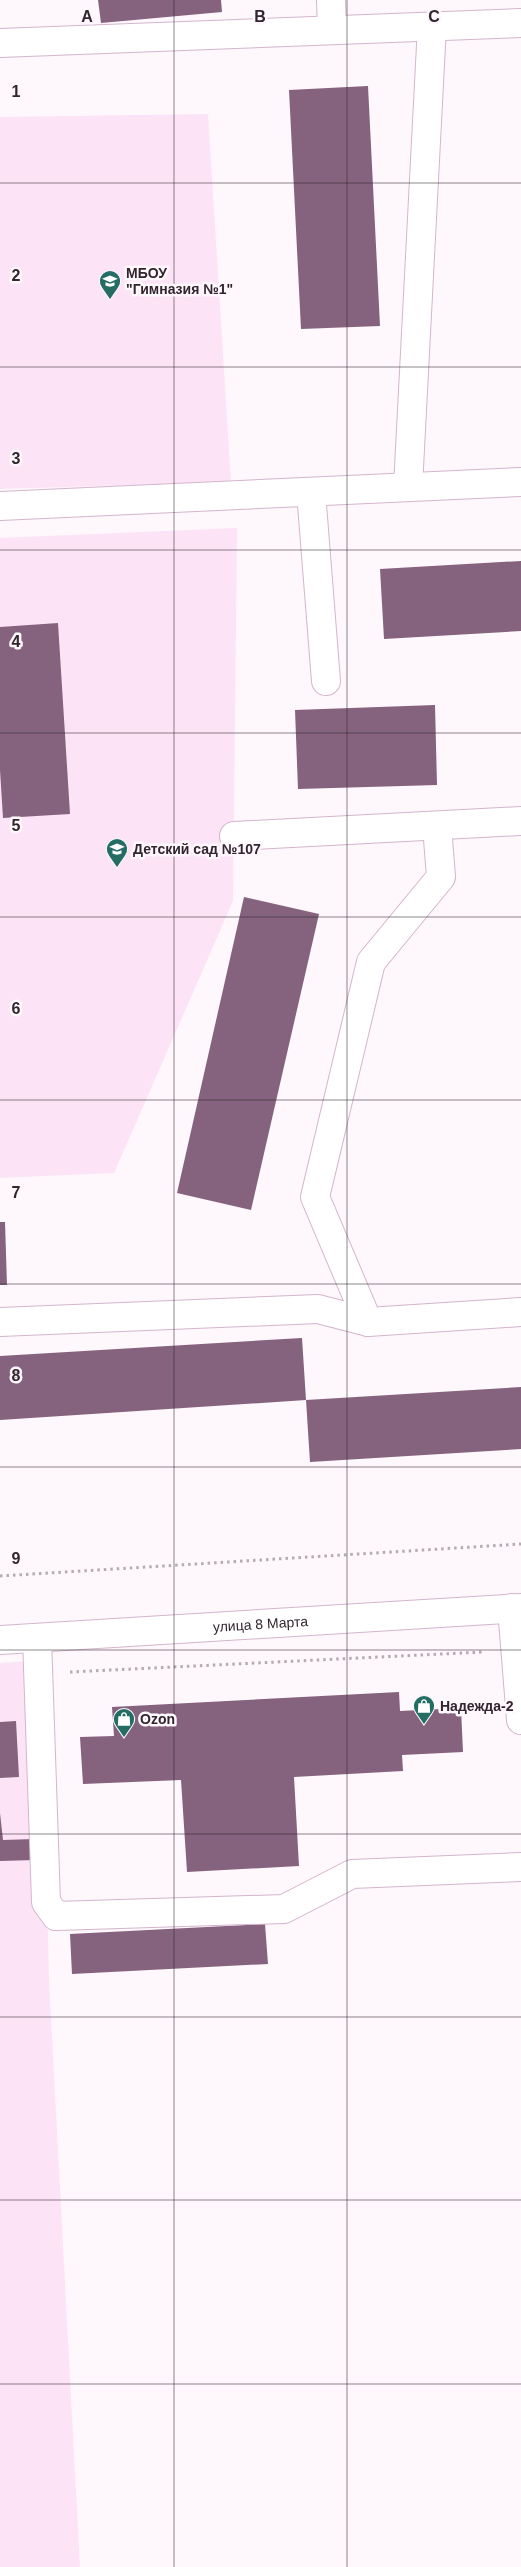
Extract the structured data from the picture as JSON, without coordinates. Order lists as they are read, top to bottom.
{
  "streets": {
    "street": ["улица 8 Марта"]
  },
  "places": {
    "school or university": ["МБОУ \"Гимназия №1\"", "Детский сад №107"],
    "shop": ["Надежда-2", "Ozon"]
  },
  "grid": {
    "columns": ["A", "B", "C"],
    "rows": [
      "1",
      "2",
      "3",
      "4",
      "5",
      "6",
      "7",
      "8",
      "9"
    ]
  }
}
